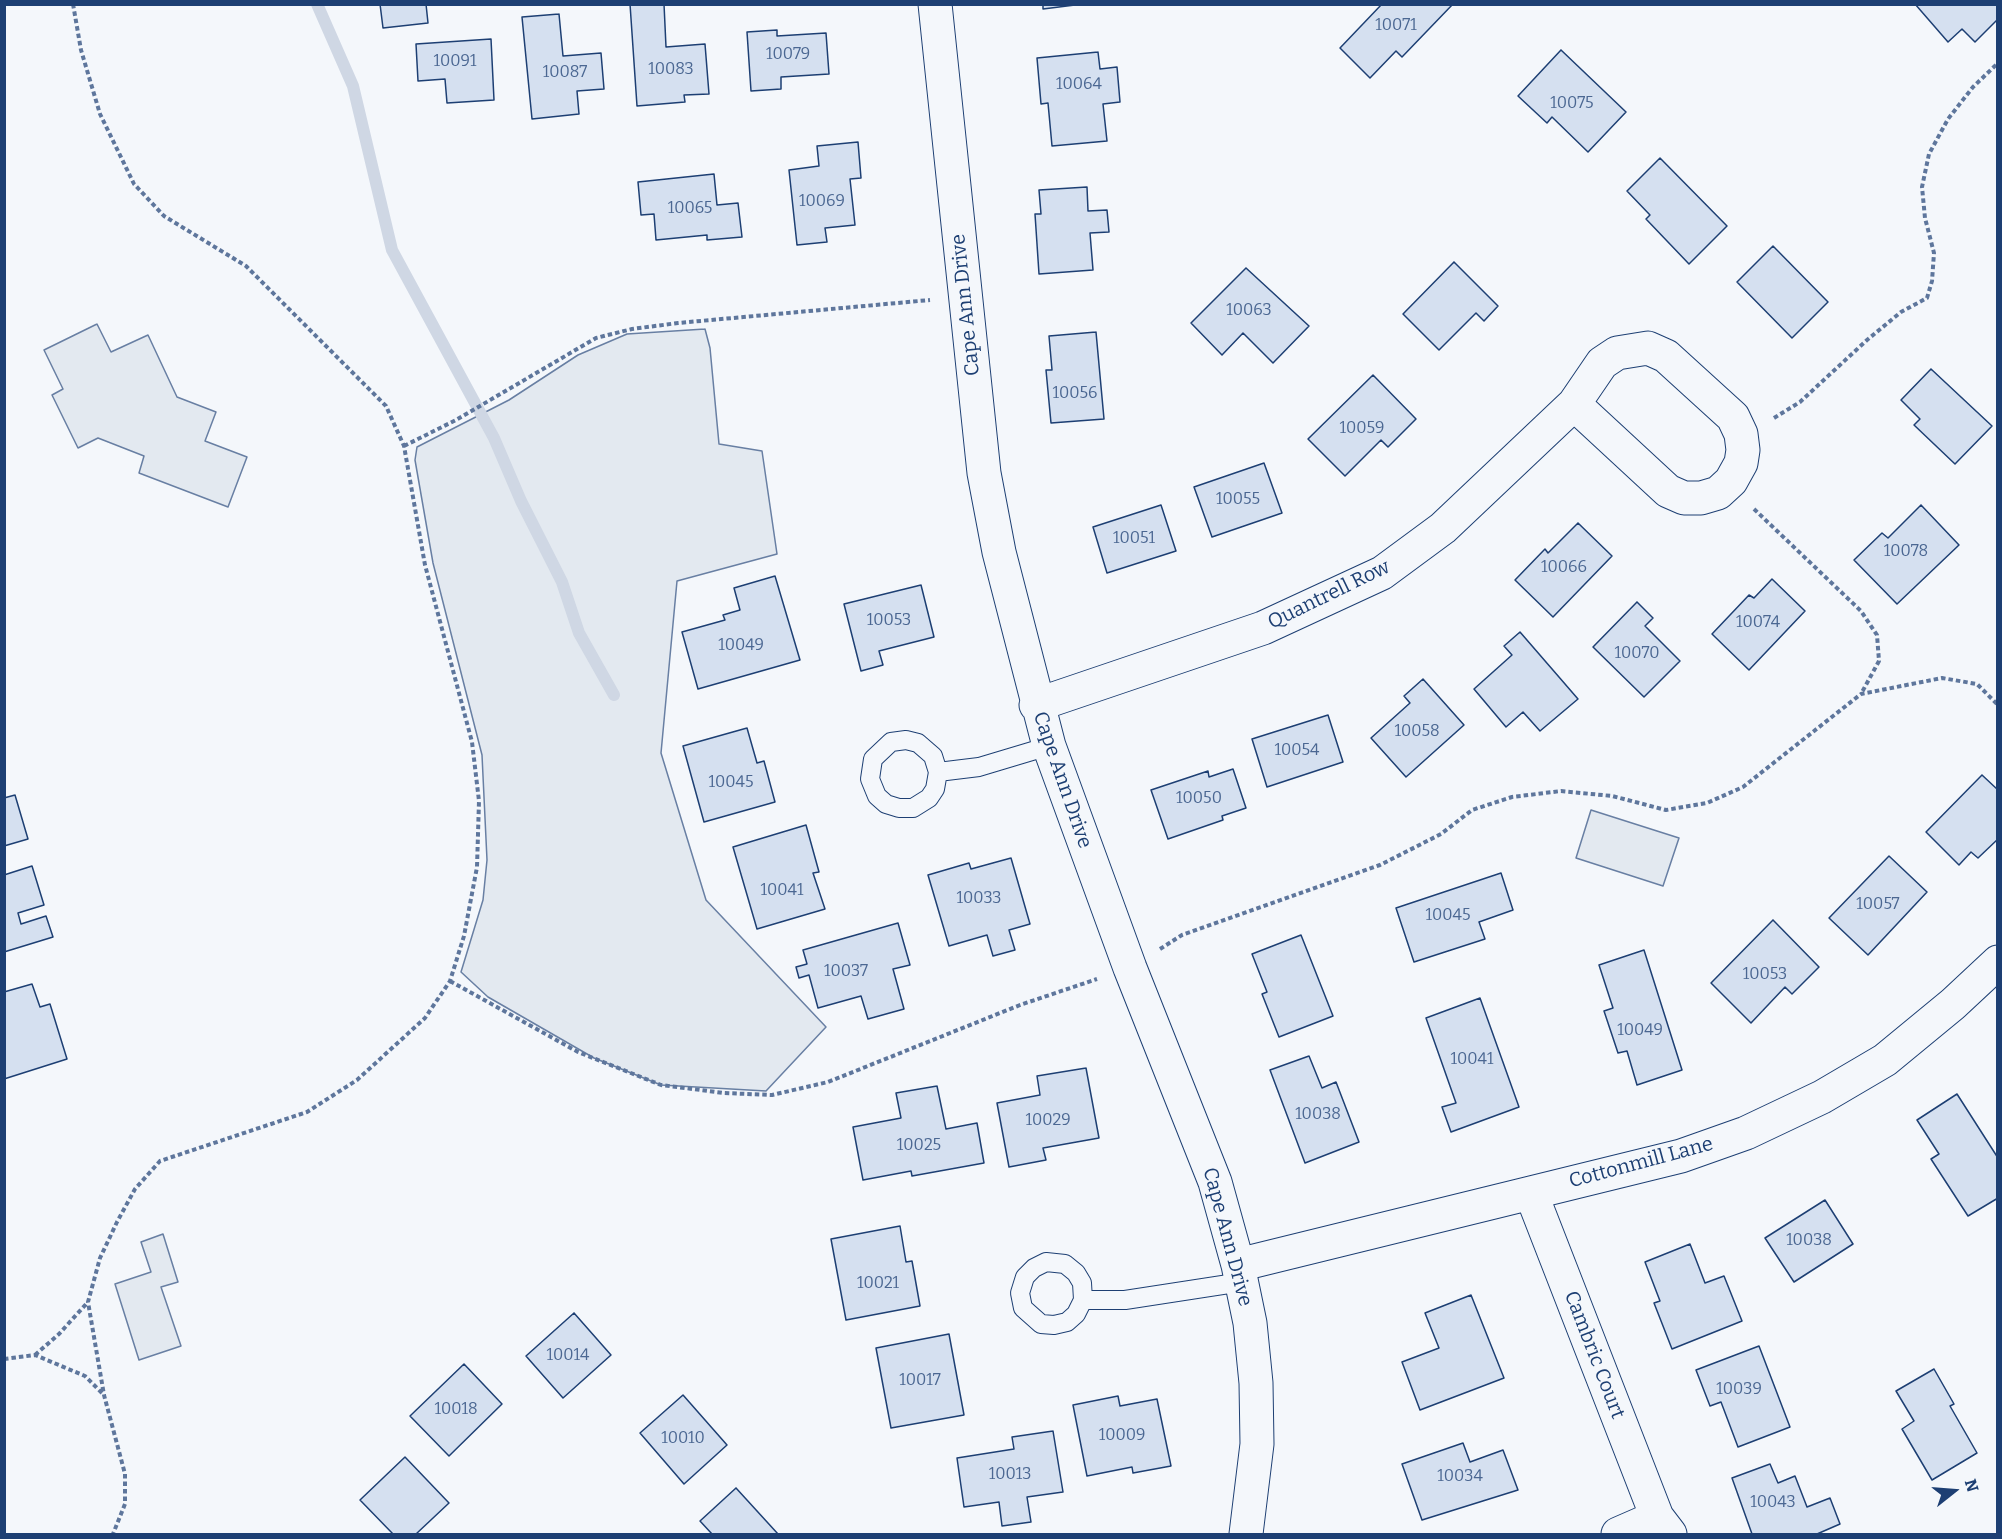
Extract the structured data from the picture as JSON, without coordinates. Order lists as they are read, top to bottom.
{
  "streets": {
    "street": [
      "Cape Ann Drive",
      "Quantrell Row",
      "Cottonmill Lane",
      "Cambric Court"
    ]
  },
  "crossings": [
    ["Cape Ann Drive", "Quantrell Row"],
    ["Cape Ann Drive", "Cottonmill Lane"],
    ["Cottonmill Lane", "Cambric Court"]
  ],
  "house_numbers": [
    "10071",
    "10079",
    "10091",
    "10083",
    "10087",
    "10064",
    "10075",
    "10069",
    "10065",
    "10063",
    "10056",
    "10059",
    "10055",
    "10051",
    "10078",
    "10066",
    "10053",
    "10074",
    "10049",
    "10070",
    "10058",
    "10054",
    "10045",
    "10050",
    "10041",
    "10033",
    "10057",
    "10045",
    "10037",
    "10053",
    "10049",
    "10041",
    "10038",
    "10029",
    "10025",
    "10038",
    "10021",
    "10014",
    "10017",
    "10039",
    "10018",
    "10009",
    "10010",
    "10013",
    "10034",
    "10043"
  ],
  "north": "right"
}
